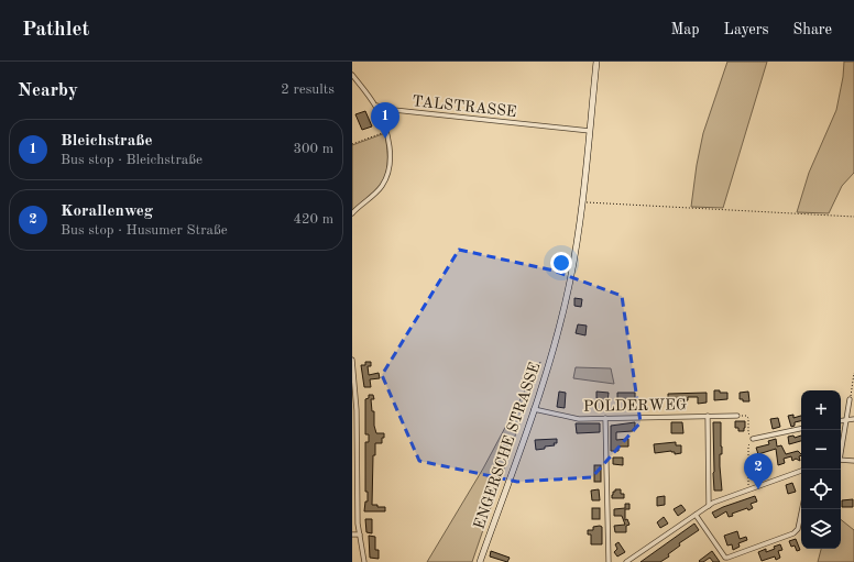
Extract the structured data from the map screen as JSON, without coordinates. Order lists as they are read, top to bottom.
{
  "streets": {
    "main road": ["ENGERSCHE STRASSE"],
    "street": ["TALSTRASSE", "POLDERWEG"]
  },
  "crossings": [
    ["TALSTRASSE", "ENGERSCHE STRASSE"],
    ["POLDERWEG", "ENGERSCHE STRASSE"]
  ],
  "page": {
    "header": "Pathlet",
    "nav": ["Map", "Layers", "Share"],
    "heading": ["Nearby", "2 results"],
    "pins": ["1", "2"],
    "list": [
      {
        "mark": "1",
        "name": "Bleichstraße",
        "note": "Bus stop · Bleichstraße",
        "value": "300 m"
      },
      {
        "mark": "2",
        "name": "Korallenweg",
        "note": "Bus stop · Husumer Straße",
        "value": "420 m"
      }
    ],
    "map_buttons": ["+", "−"]
  }
}
